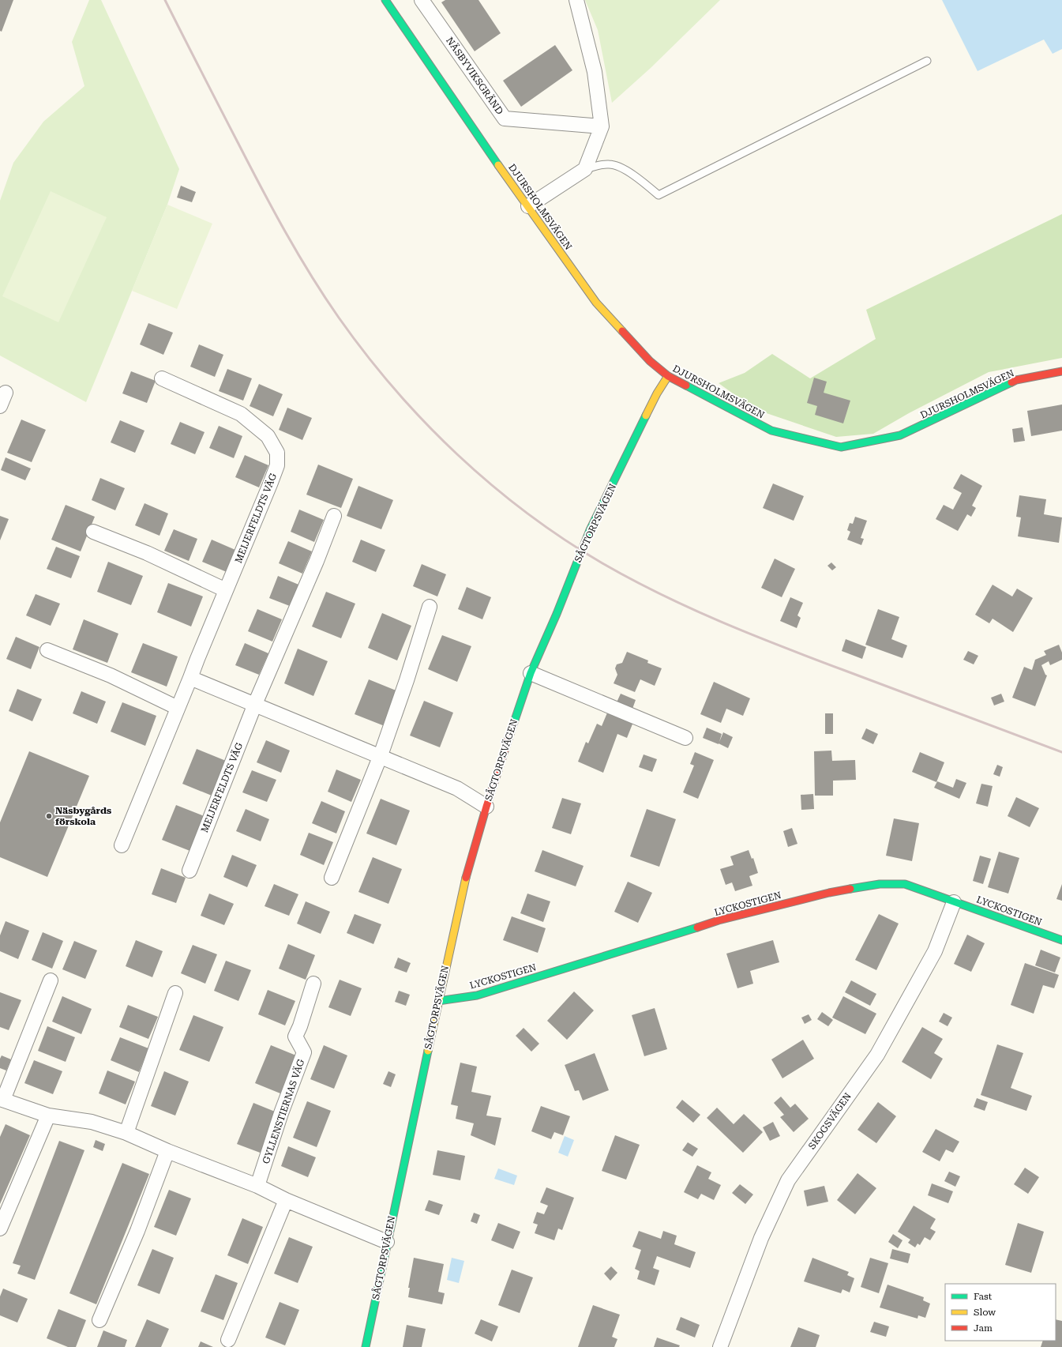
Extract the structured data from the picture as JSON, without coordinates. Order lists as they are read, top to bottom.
{
  "streets": {
    "street": [
      "NÄSBYVIKSGRÄND",
      "DJURSHOLMSVÄGEN",
      "MEIJERFELDTS VÄG",
      "SÅGTORPSVÄGEN",
      "LYCKOSTIGEN",
      "GYLLENSTIERNAS VÄG",
      "SKOGSVÄGEN"
    ]
  },
  "crossings": [
    ["DJURSHOLMSVÄGEN", "SÅGTORPSVÄGEN"],
    ["SÅGTORPSVÄGEN", "LYCKOSTIGEN"],
    ["LYCKOSTIGEN", "SKOGSVÄGEN"]
  ],
  "places": ["Näsbygårds förskola"],
  "legend": ["Fast", "Slow", "Jam"]
}
